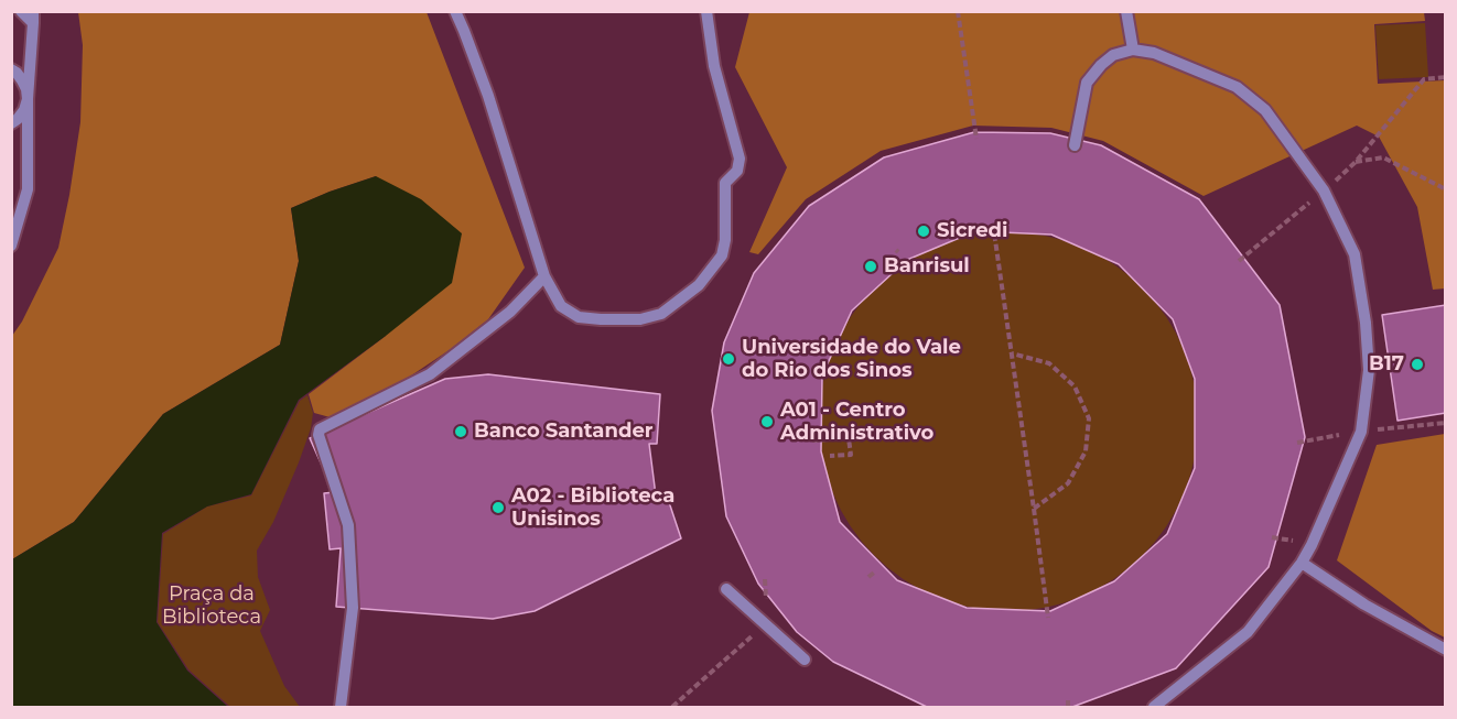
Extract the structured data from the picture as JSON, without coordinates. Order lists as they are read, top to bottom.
{
  "parks": ["Praça da Biblioteca"],
  "places": [
    "Sicredi",
    "Banrisul",
    "Universidade do Vale do Rio dos Sinos",
    "B17",
    "A01 - Centro Administrativo",
    "Banco Santander",
    "A02 - Biblioteca Unisinos"
  ]
}
